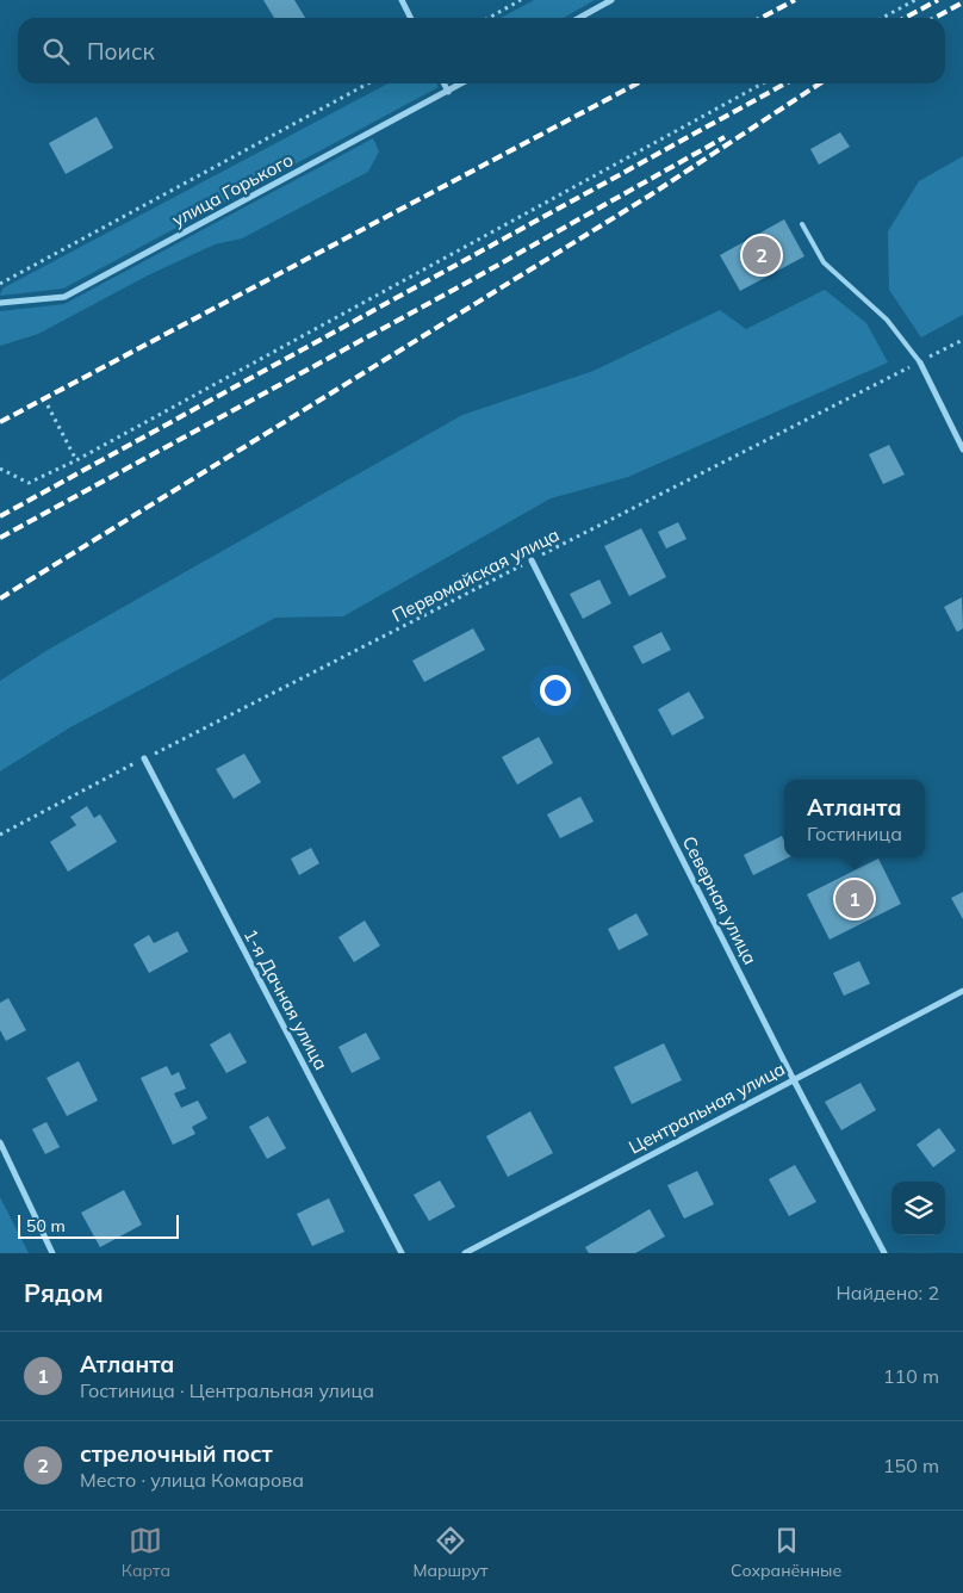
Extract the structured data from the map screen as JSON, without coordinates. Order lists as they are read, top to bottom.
{
  "streets": {
    "street": [
      "улица Горького",
      "Северная улица",
      "1-я Дачная улица",
      "Центральная улица"
    ],
    "path": ["Первомайская улица"]
  },
  "crossings": [
    ["Первомайская улица", "Северная улица"],
    ["Первомайская улица", "1-я Дачная улица"],
    ["Северная улица", "Центральная улица"]
  ],
  "scale_bar": "50 m",
  "page": {
    "search": "Поиск",
    "pins": ["2", "1"],
    "popup": ["Атланта", "Гостиница"],
    "scale": "50 m",
    "heading": ["Рядом", "Найдено: 2"],
    "list": [
      {
        "mark": "1",
        "name": "Атланта",
        "note": "Гостиница · Центральная улица",
        "value": "110 m"
      },
      {
        "mark": "2",
        "name": "стрелочный пост",
        "note": "Место · улица Комарова",
        "value": "150 m"
      }
    ],
    "nav": ["Карта", "Маршрут", "Сохранённые"]
  }
}
